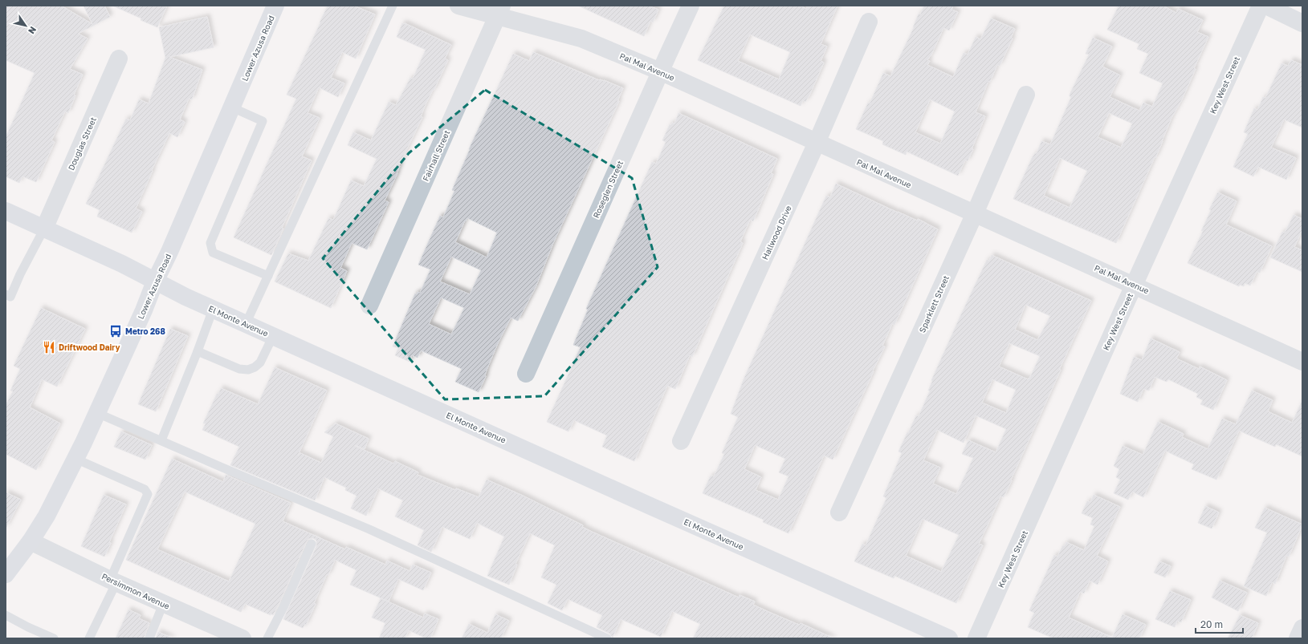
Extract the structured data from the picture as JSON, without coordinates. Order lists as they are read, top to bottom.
{
  "streets": {
    "street": [
      "Lower Azusa Road",
      "Pal Mal Avenue",
      "Key West Street",
      "Douglas Street",
      "Fairhall Street",
      "Roseglen Street",
      "Hallwood Drive",
      "Sparklett Street",
      "El Monte Avenue",
      "Persimmon Avenue"
    ]
  },
  "crossings": [
    ["Lower Azusa Road", "El Monte Avenue"],
    ["Lower Azusa Road", "Persimmon Avenue"],
    ["Pal Mal Avenue", "Key West Street"],
    ["Pal Mal Avenue", "Fairhall Street"],
    ["Pal Mal Avenue", "Roseglen Street"],
    ["Pal Mal Avenue", "Hallwood Drive"],
    ["Pal Mal Avenue", "Sparklett Street"],
    ["Douglas Street", "El Monte Avenue"]
  ],
  "places": {
    "bus stop": ["Metro 268"],
    "restaurant": ["Driftwood Dairy"]
  },
  "scale_bar": "20 m",
  "north": "bottom right"
}
